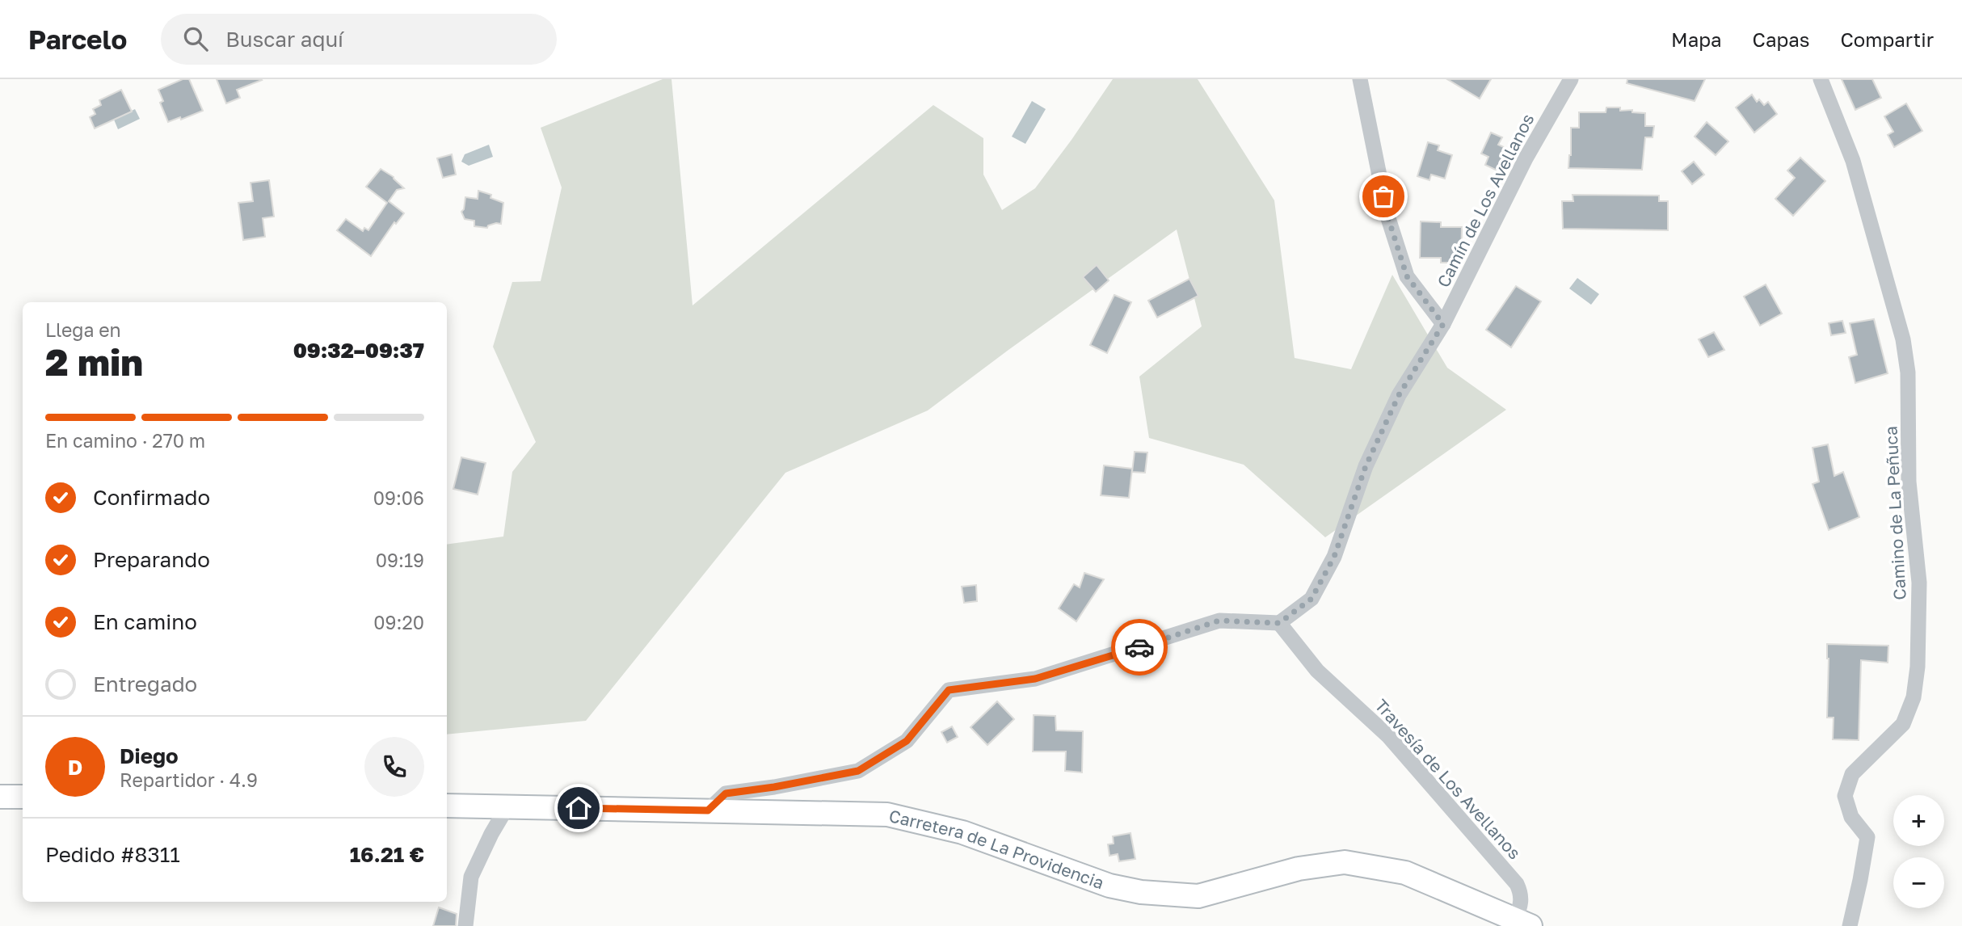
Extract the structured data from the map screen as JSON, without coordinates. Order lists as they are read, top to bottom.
{
  "streets": {
    "street": [
      "Camín de Los Avellanos",
      "Camino de La Peñuca",
      "Travesía de Los Avellanos",
      "Carretera de La Providencia"
    ]
  },
  "crossings": [
    ["Camín de Los Avellanos", "Travesía de Los Avellanos"],
    ["Travesía de Los Avellanos", "Carretera de La Providencia"]
  ],
  "page": {
    "header": "Parcelo",
    "search": "Buscar aquí",
    "nav": ["Mapa", "Capas", "Compartir"],
    "heading": ["2 min", "Llega en", "09:32–09:37"],
    "panel": [
      "Diego",
      "Repartidor · 4.9",
      "Pedido #8311",
      "16.21 €"
    ],
    "bar": "En camino · 270 m",
    "list": [
      ["Confirmado", "09:06"],
      ["Preparando", "09:19"],
      ["En camino", "09:20"],
      "Entregado"
    ],
    "round": "D",
    "map_buttons": ["+", "−"]
  }
}
